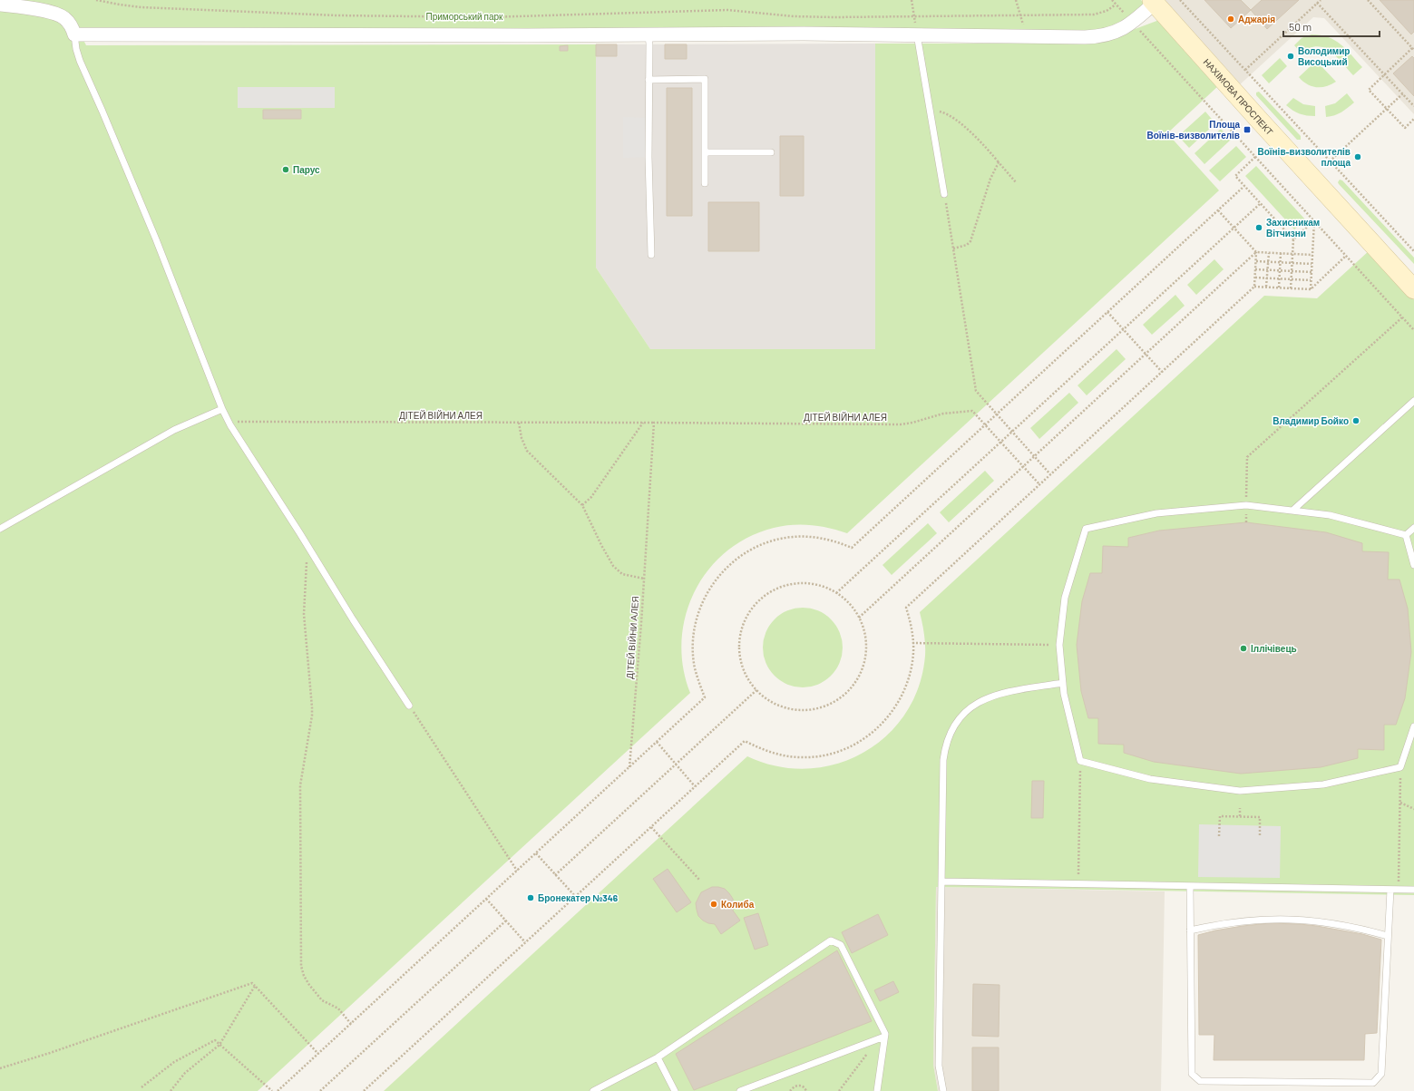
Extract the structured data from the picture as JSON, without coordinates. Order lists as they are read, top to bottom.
{
  "streets": {
    "main road": ["НАХІМОВА ПРОСПЕКТ"],
    "path": ["ДІТЕЙ ВІЙНИ АЛЕЯ"]
  },
  "parks": ["Приморський парк"],
  "places": {
    "other": [
      "Аджарія",
      "Володимир Висоцький",
      "Воїнів-визволителів площа",
      "Парус",
      "Захисникам Вітчизни",
      "Владимир Бойко",
      "Іллічівець",
      "Бронекатер №346",
      "Колиба"
    ],
    "transit": ["Площа Воїнів-визволителів"]
  },
  "scale_bar": "50 m"
}
